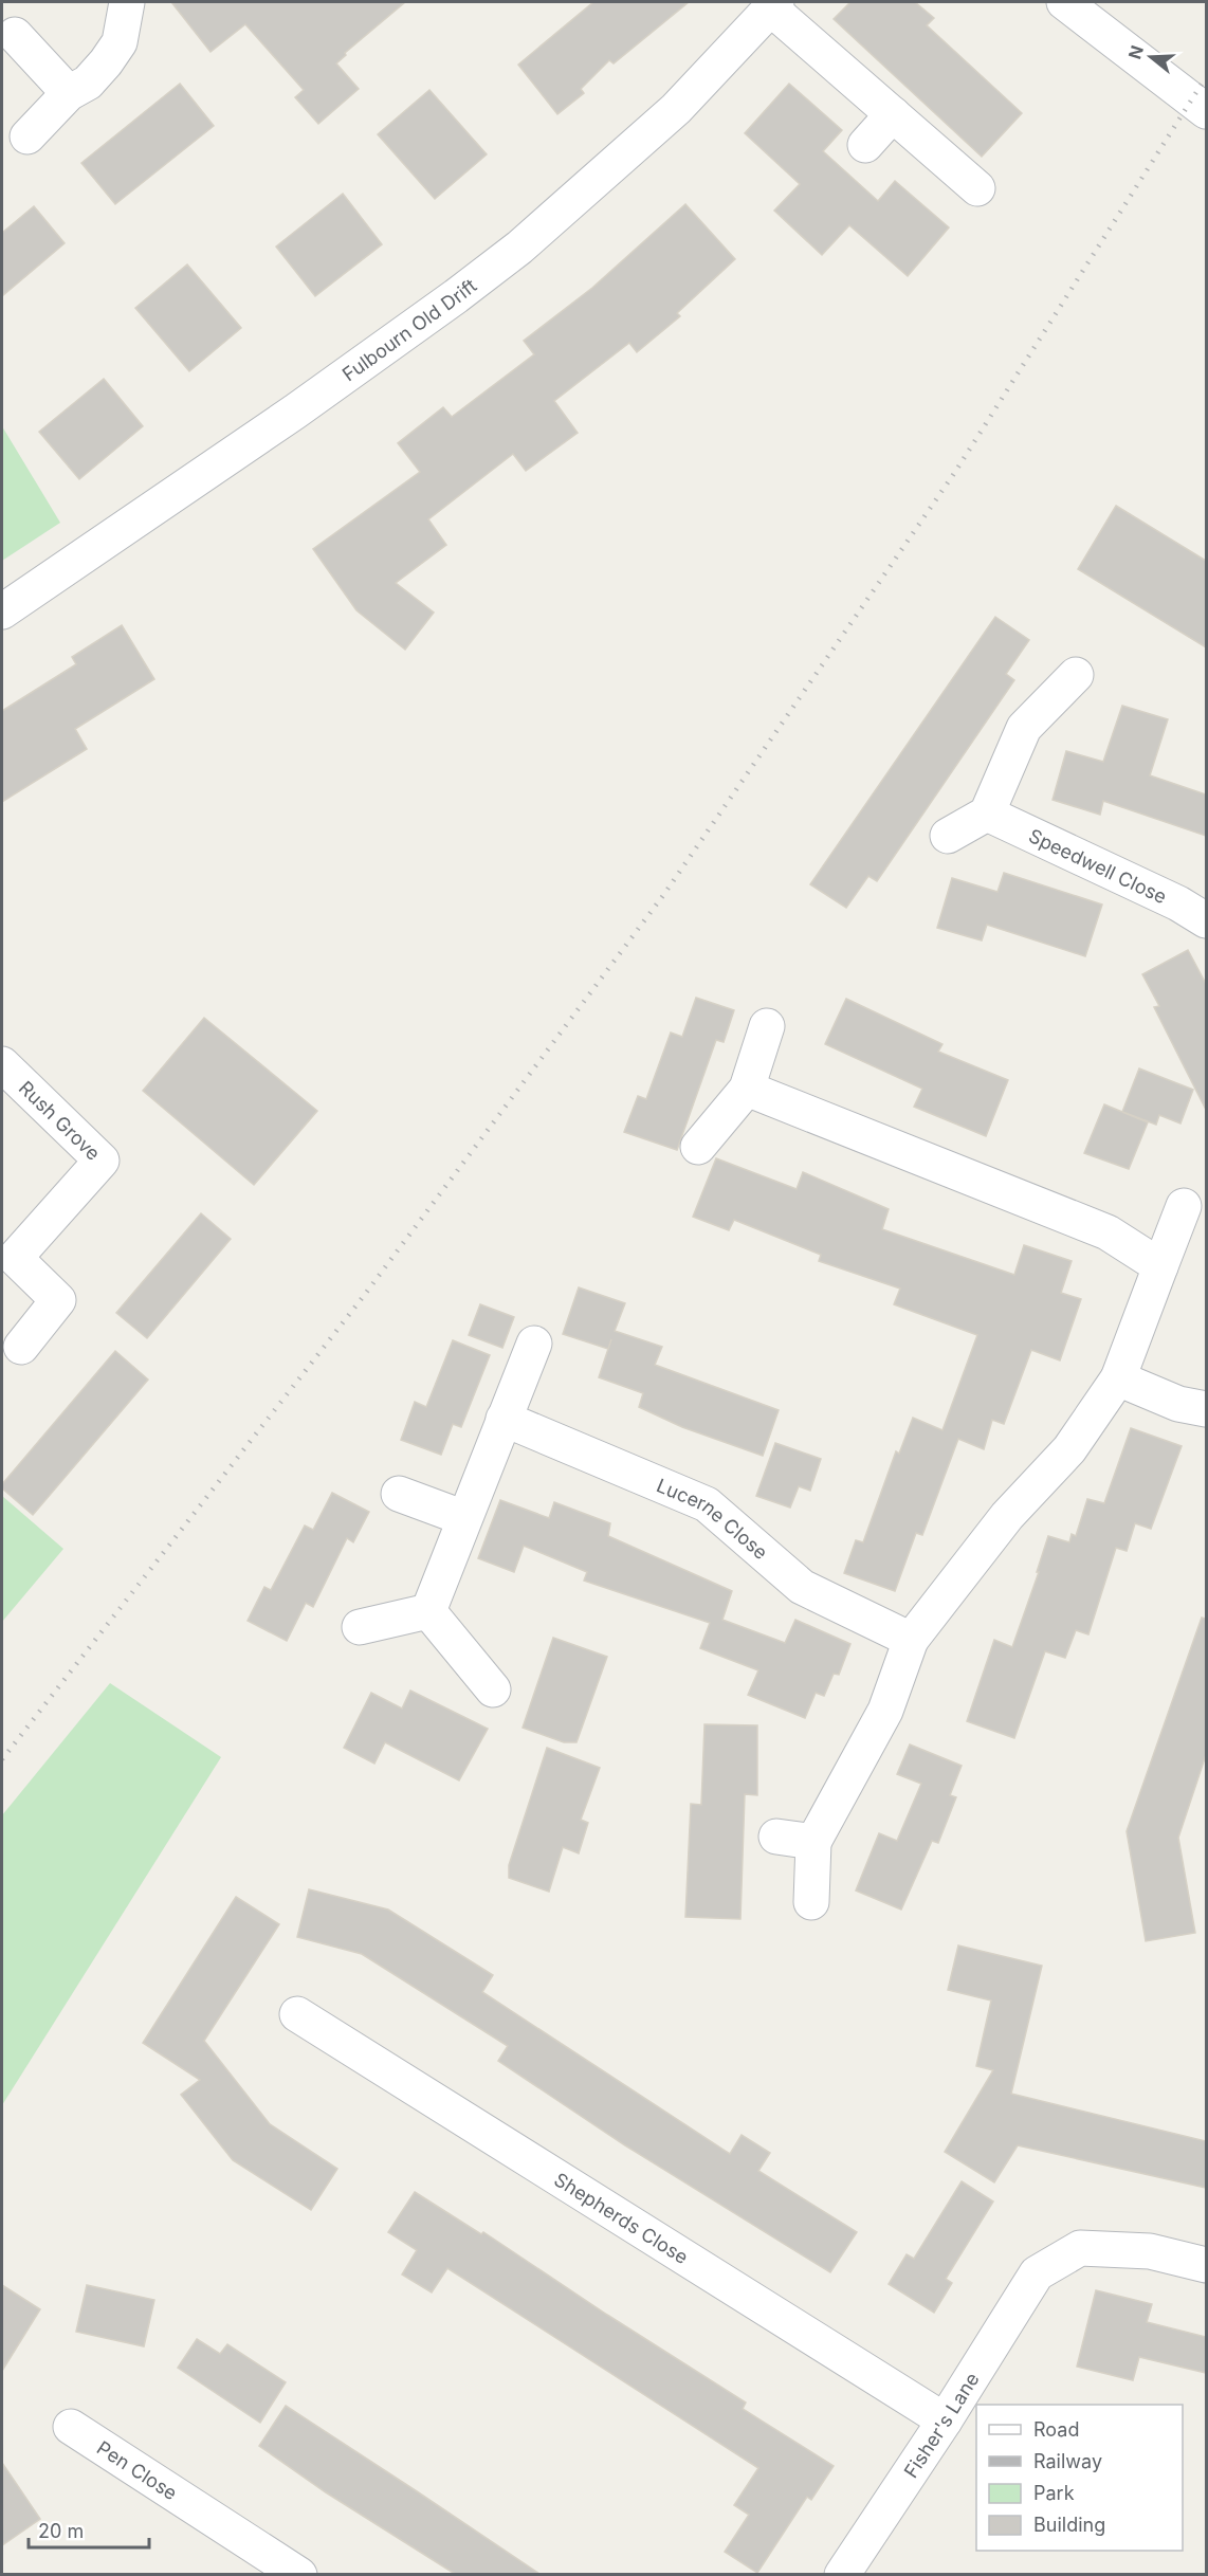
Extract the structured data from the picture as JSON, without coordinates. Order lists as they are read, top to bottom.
{
  "streets": {
    "street": [
      "Fulbourn Old Drift",
      "Speedwell Close",
      "Rush Grove",
      "Lucerne Close",
      "Shepherds Close",
      "Fisher's Lane",
      "Pen Close"
    ]
  },
  "crossings": [
    ["Shepherds Close", "Fisher's Lane"]
  ],
  "legend": [
    "Road",
    "Railway",
    "Park",
    "Building"
  ],
  "scale_bar": "20 m",
  "north": "left"
}
